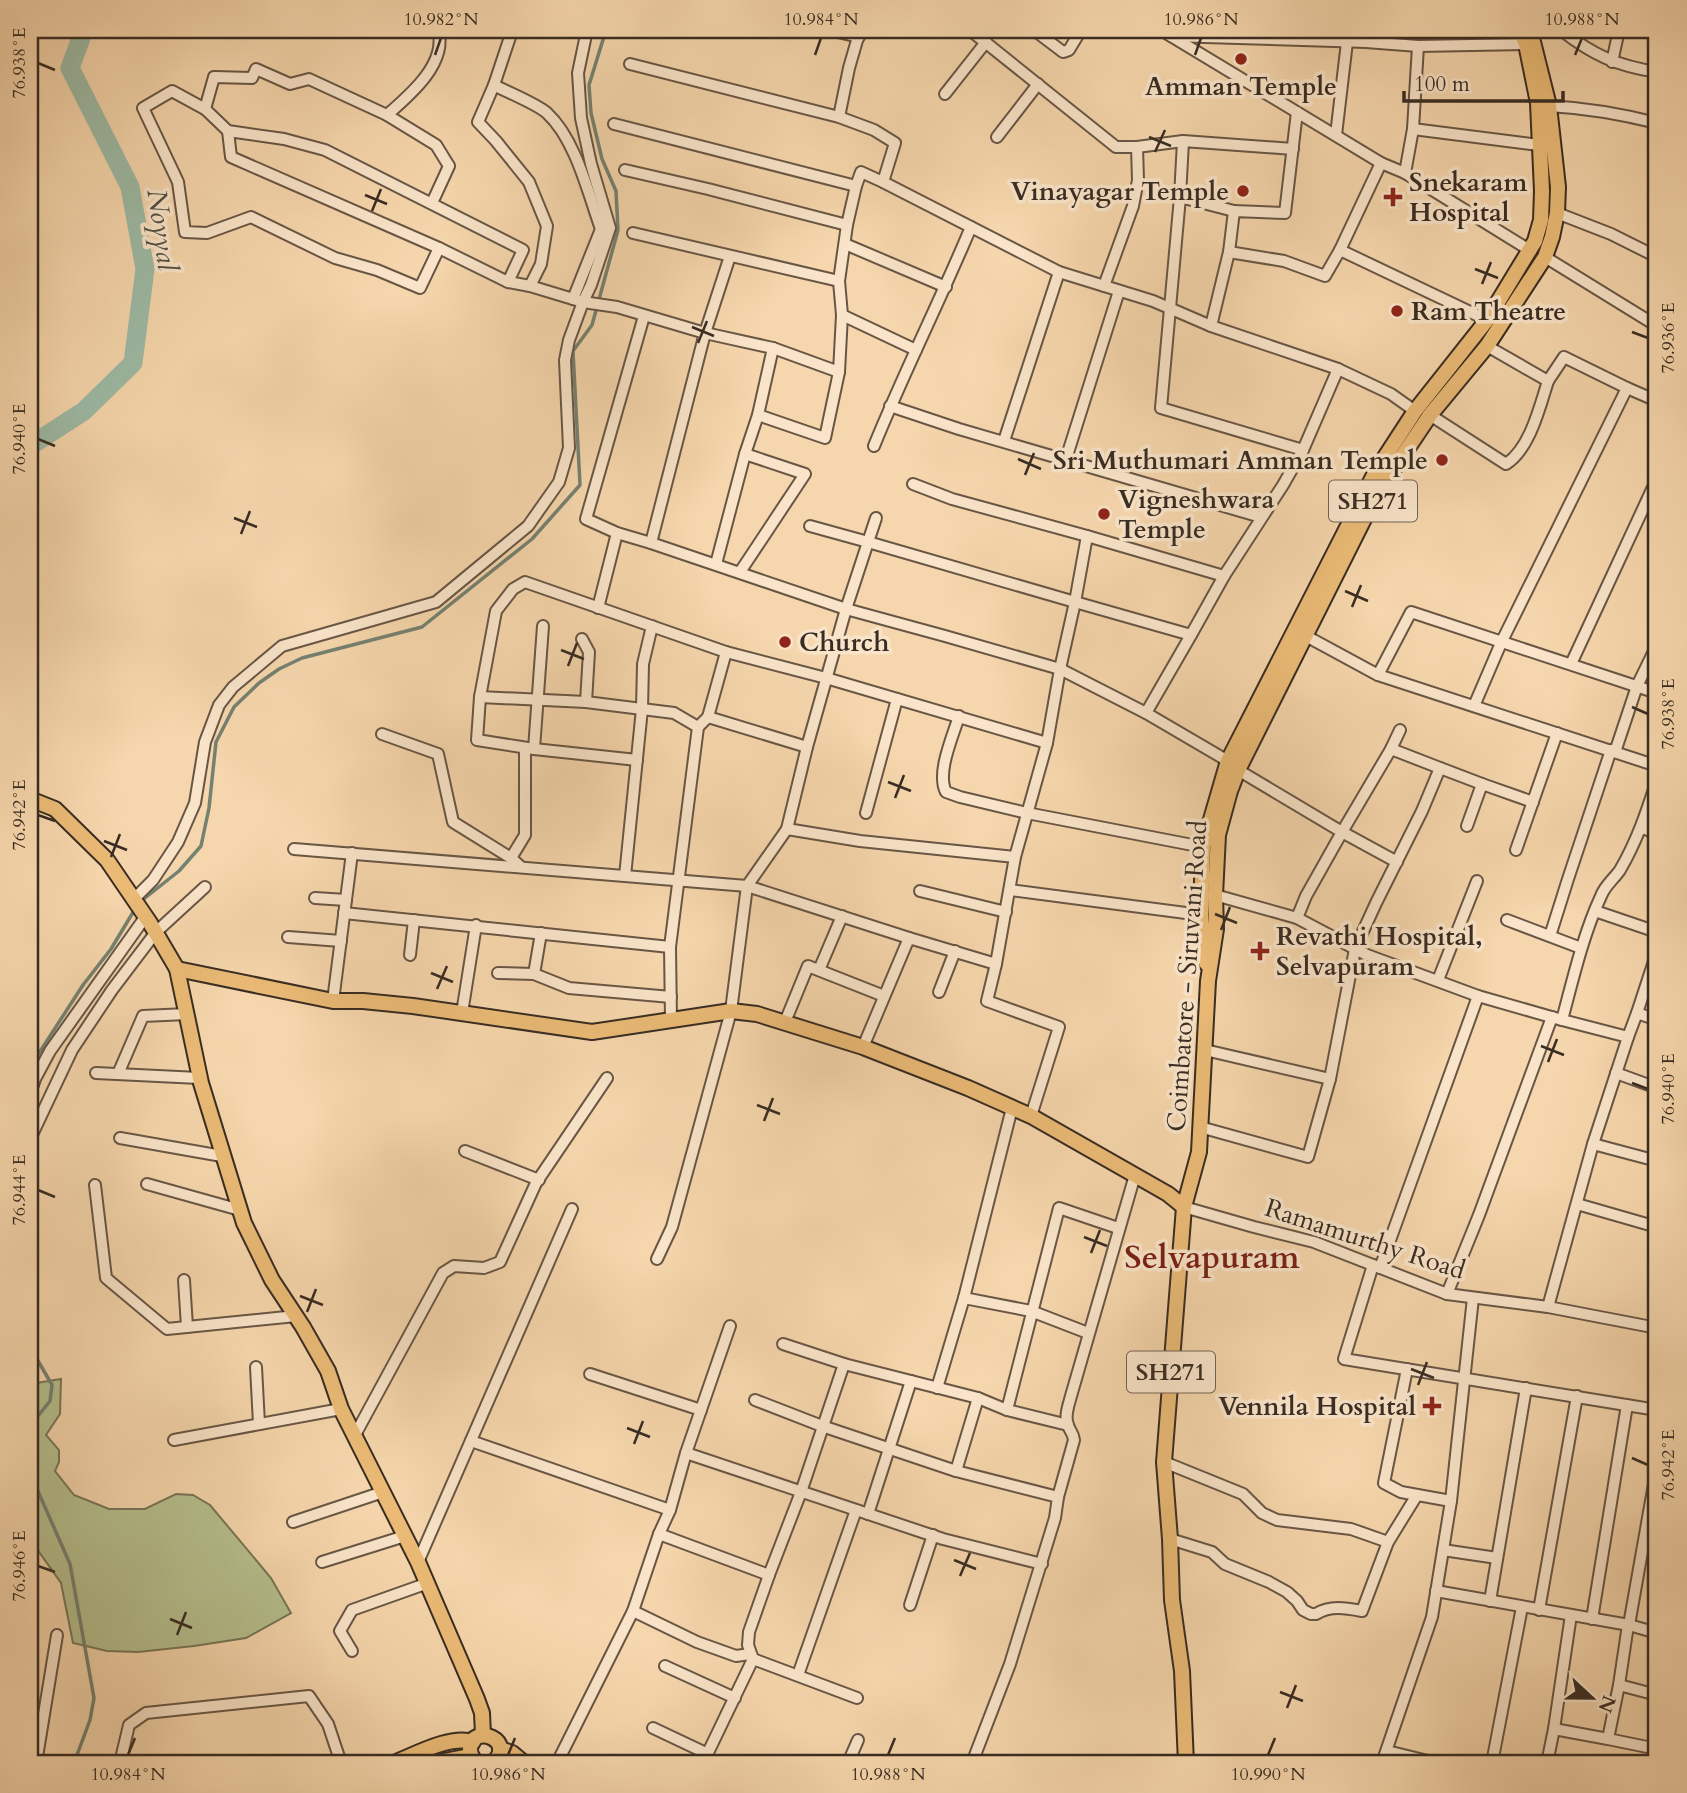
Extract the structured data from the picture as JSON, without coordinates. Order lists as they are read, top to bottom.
{
  "streets": {
    "main road": ["SH271", "Coimbatore - Siruvani Road"],
    "street": ["Ramamurthy Road"]
  },
  "crossings": [
    ["Coimbatore - Siruvani Road", "Ramamurthy Road"]
  ],
  "districts": ["Selvapuram"],
  "water": ["Noyyal"],
  "places": {
    "other": [
      "Amman Temple",
      "Vinayagar Temple",
      "Ram Theatre",
      "Sri Muthumari Amman Temple",
      "Vigneshwara Temple",
      "Church"
    ],
    "health": ["Snekaram Hospital", "Revathi Hospital, Selvapuram", "Vennila Hospital"]
  },
  "scale_bar": "100 m",
  "north": "right",
  "coordinates": [
    "10.982°N",
    "10.984°N",
    "10.986°N",
    "10.988°N",
    "76.938°E",
    "76.936°E",
    "76.940°E",
    "76.942°E",
    "76.944°E",
    "76.946°E",
    "10.990°N"
  ]
}
